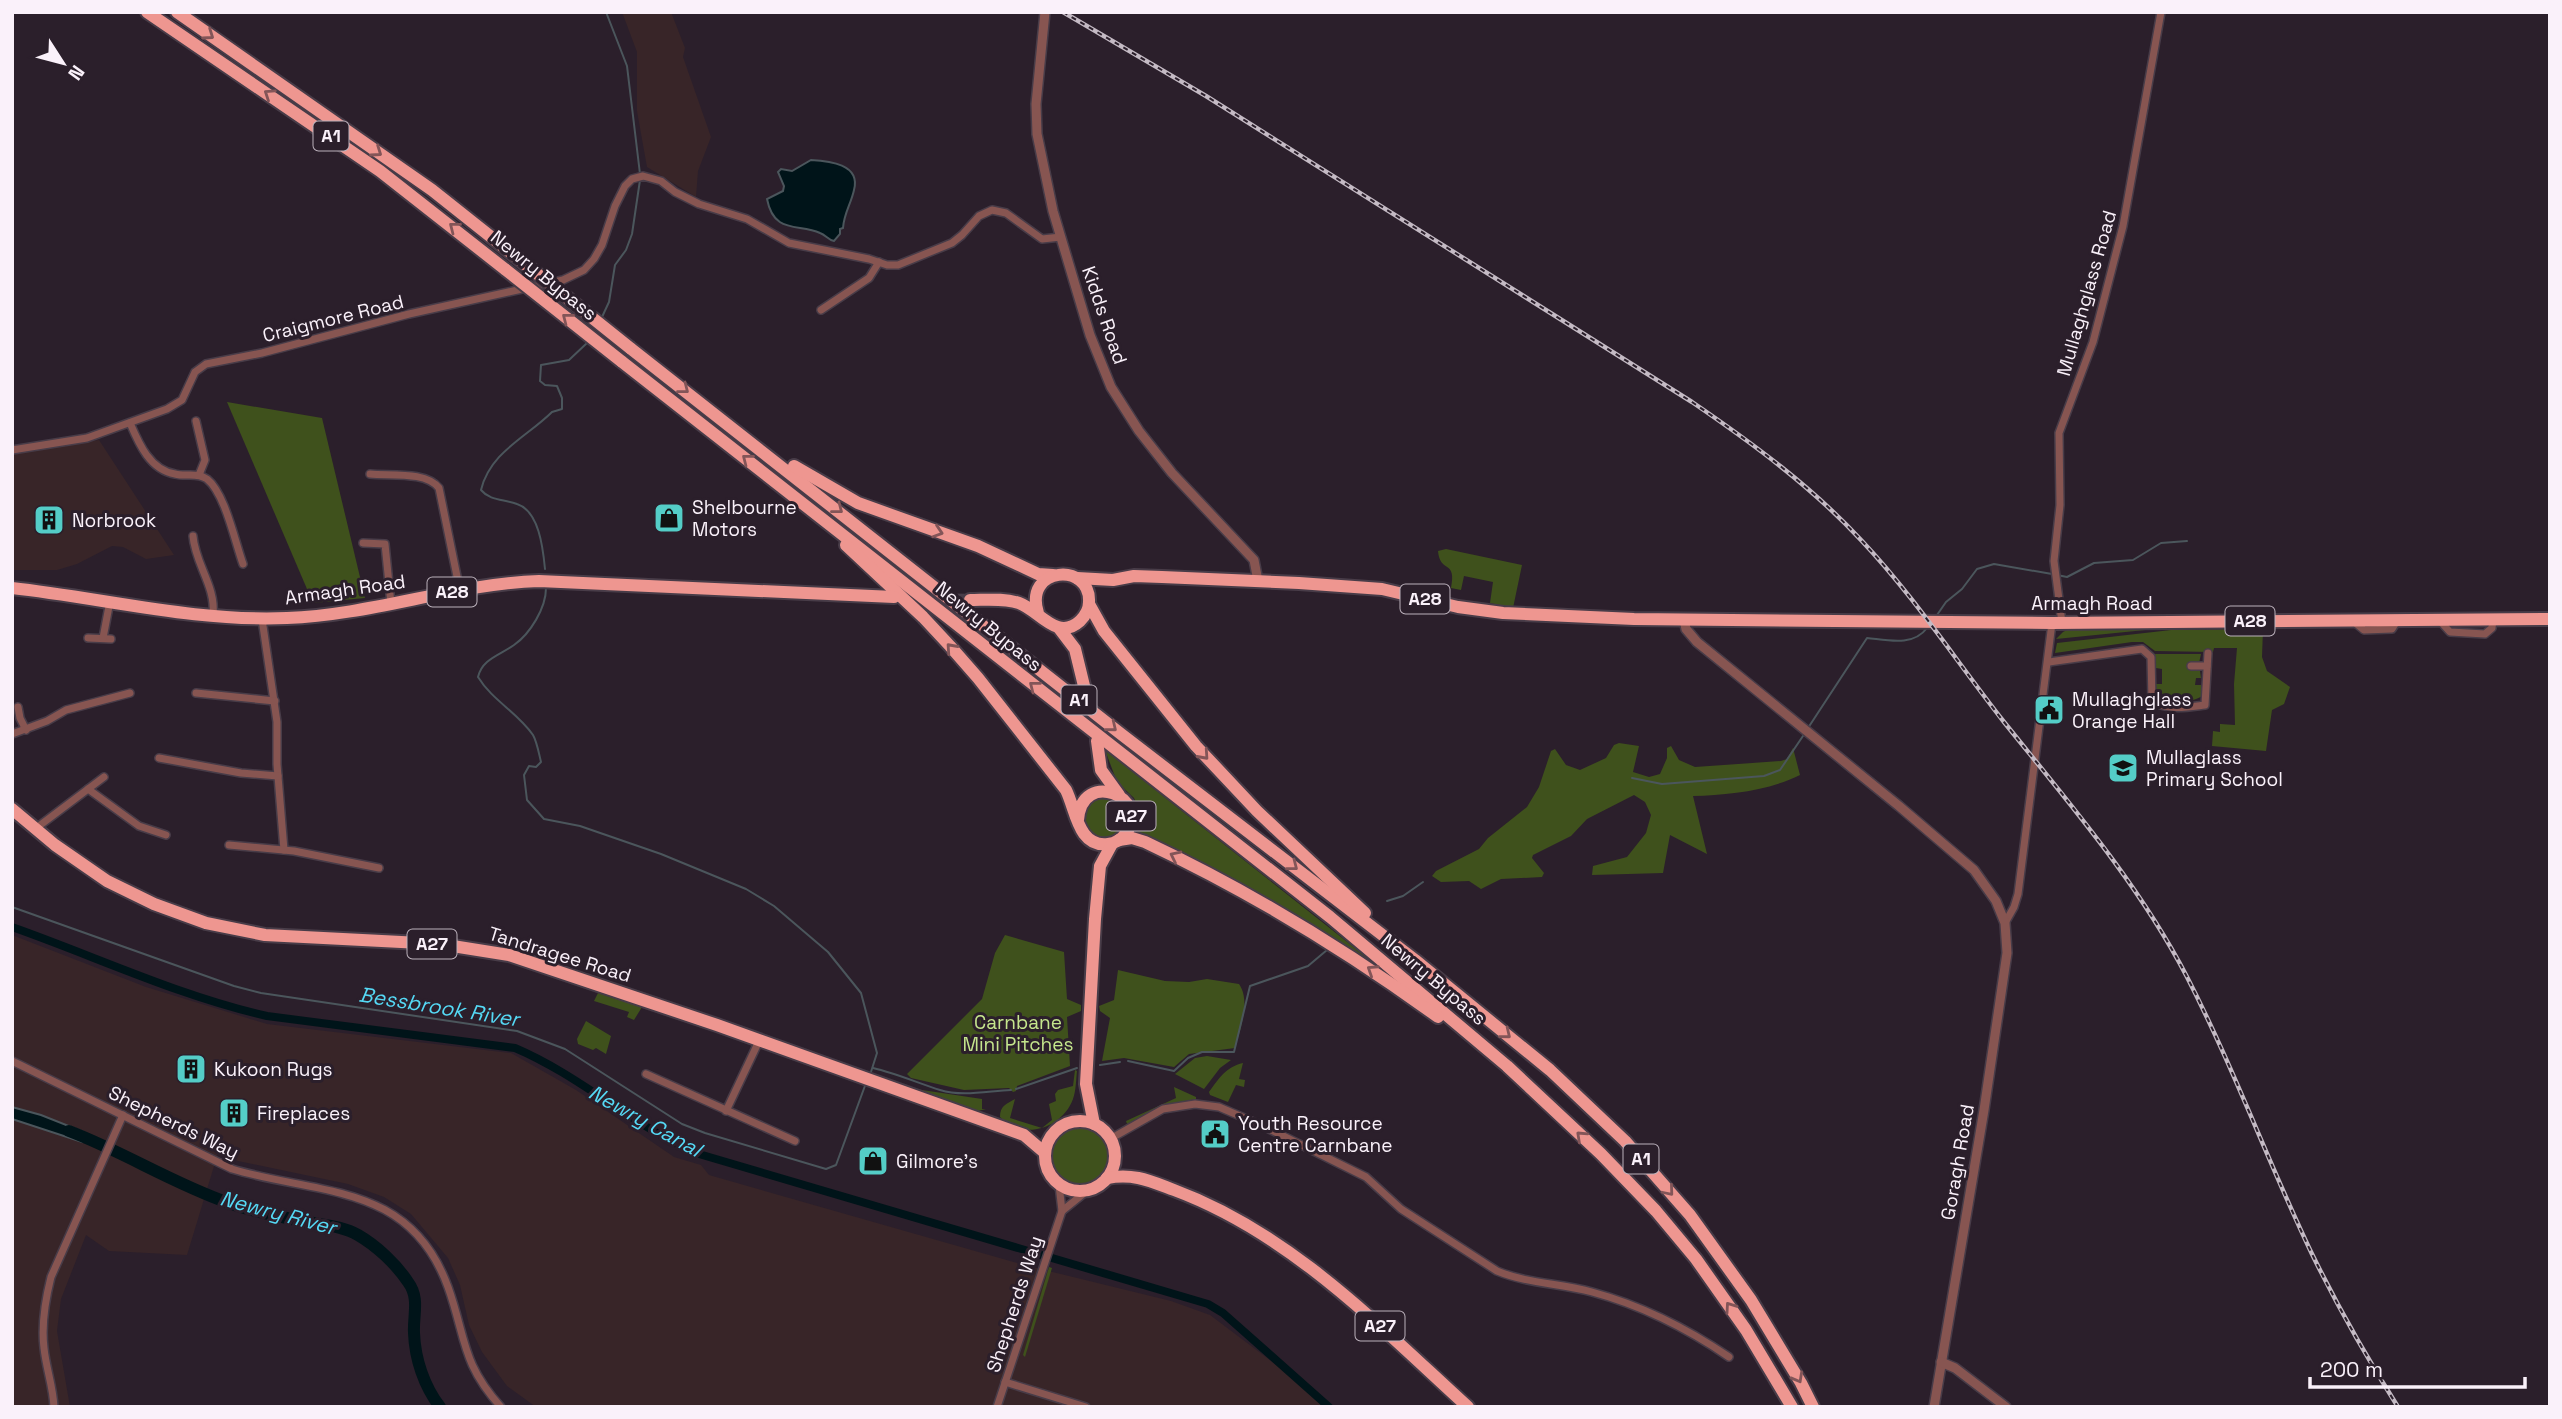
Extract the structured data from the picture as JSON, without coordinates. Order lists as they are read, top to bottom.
{
  "streets": {
    "highway": [
      "A1",
      "Newry Bypass",
      "Armagh Road",
      "A28",
      "A27",
      "Tandragee Road"
    ],
    "street": [
      "Mullaghglass Road",
      "Kidds Road",
      "Craigmore Road",
      "Shepherds Way",
      "Goragh Road"
    ]
  },
  "crossings": [
    ["Mullaghglass Road", "Armagh Road"],
    ["Mullaghglass Road", "Goragh Road"],
    ["Kidds Road", "Craigmore Road"],
    ["Kidds Road", "Armagh Road"],
    ["Kidds Road", "A28"],
    ["Armagh Road", "A28"],
    ["Armagh Road", "Goragh Road"],
    ["A27", "Tandragee Road"],
    ["A27", "Shepherds Way"],
    ["Tandragee Road", "Shepherds Way"]
  ],
  "water": ["Bessbrook River", "Newry Canal", "Newry River"],
  "parks": ["Carnbane Mini Pitches"],
  "places": {
    "shop": ["Shelbourne Motors", "Gilmore's"],
    "building": ["Norbrook", "Kukoon Rugs", "Fireplaces"],
    "public building": ["Mullaghglass Orange Hall", "Youth Resource Centre Carnbane"],
    "school or university": ["Mullaglass Primary School"]
  },
  "scale_bar": "200 m",
  "north": "bottom right"
}
